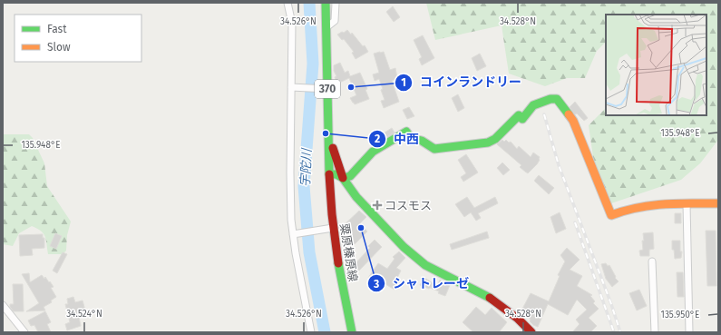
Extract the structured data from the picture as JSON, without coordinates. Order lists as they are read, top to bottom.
{
  "streets": {
    "main road": ["370", "粟原榛原線"]
  },
  "crossings": [
    ["370", "粟原榛原線"]
  ],
  "water": ["宇陀川"],
  "places": {
    "other": ["コインランドリー", "中西", "シャトレーゼ"],
    "health": ["コスモス"]
  },
  "legend": ["Fast", "Slow"],
  "coordinates": [
    "34.526°N",
    "34.528°N",
    "135.948°E",
    "34.524°N",
    "135.950°E"
  ]
}
